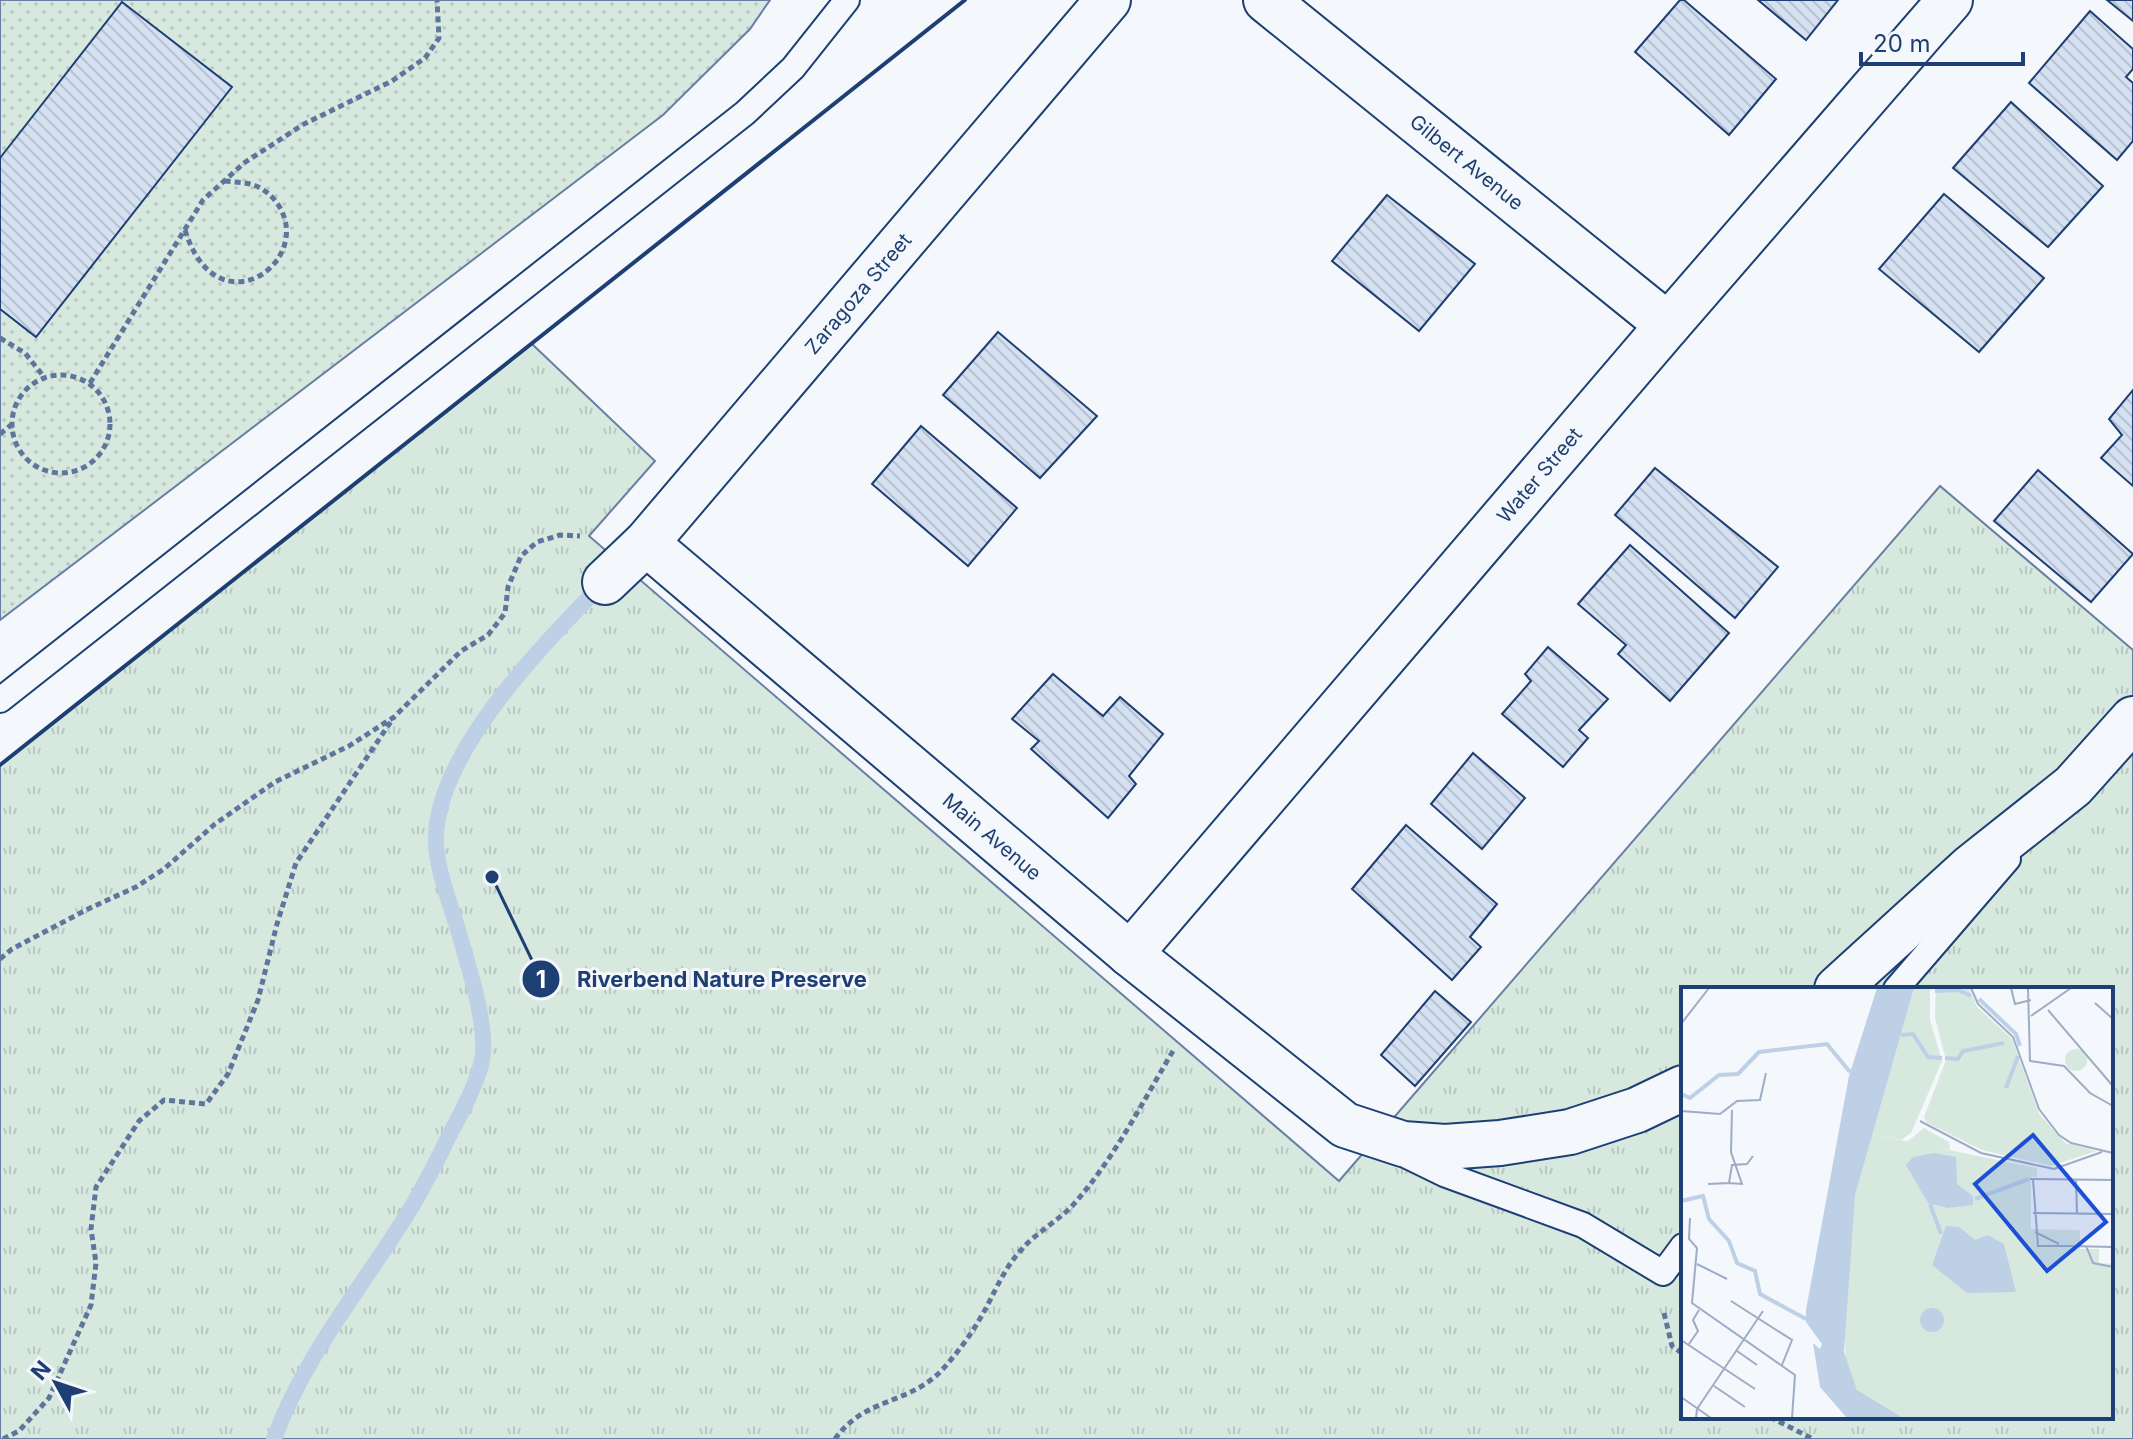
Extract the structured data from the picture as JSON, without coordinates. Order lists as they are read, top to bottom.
{
  "streets": {
    "street": [
      "Gilbert Avenue",
      "Zaragoza Street",
      "Water Street",
      "Main Avenue"
    ]
  },
  "crossings": [
    ["Gilbert Avenue", "Water Street"],
    ["Zaragoza Street", "Main Avenue"],
    ["Water Street", "Main Avenue"]
  ],
  "places": ["Riverbend Nature Preserve"],
  "scale_bar": "20 m",
  "north": "top left"
}
